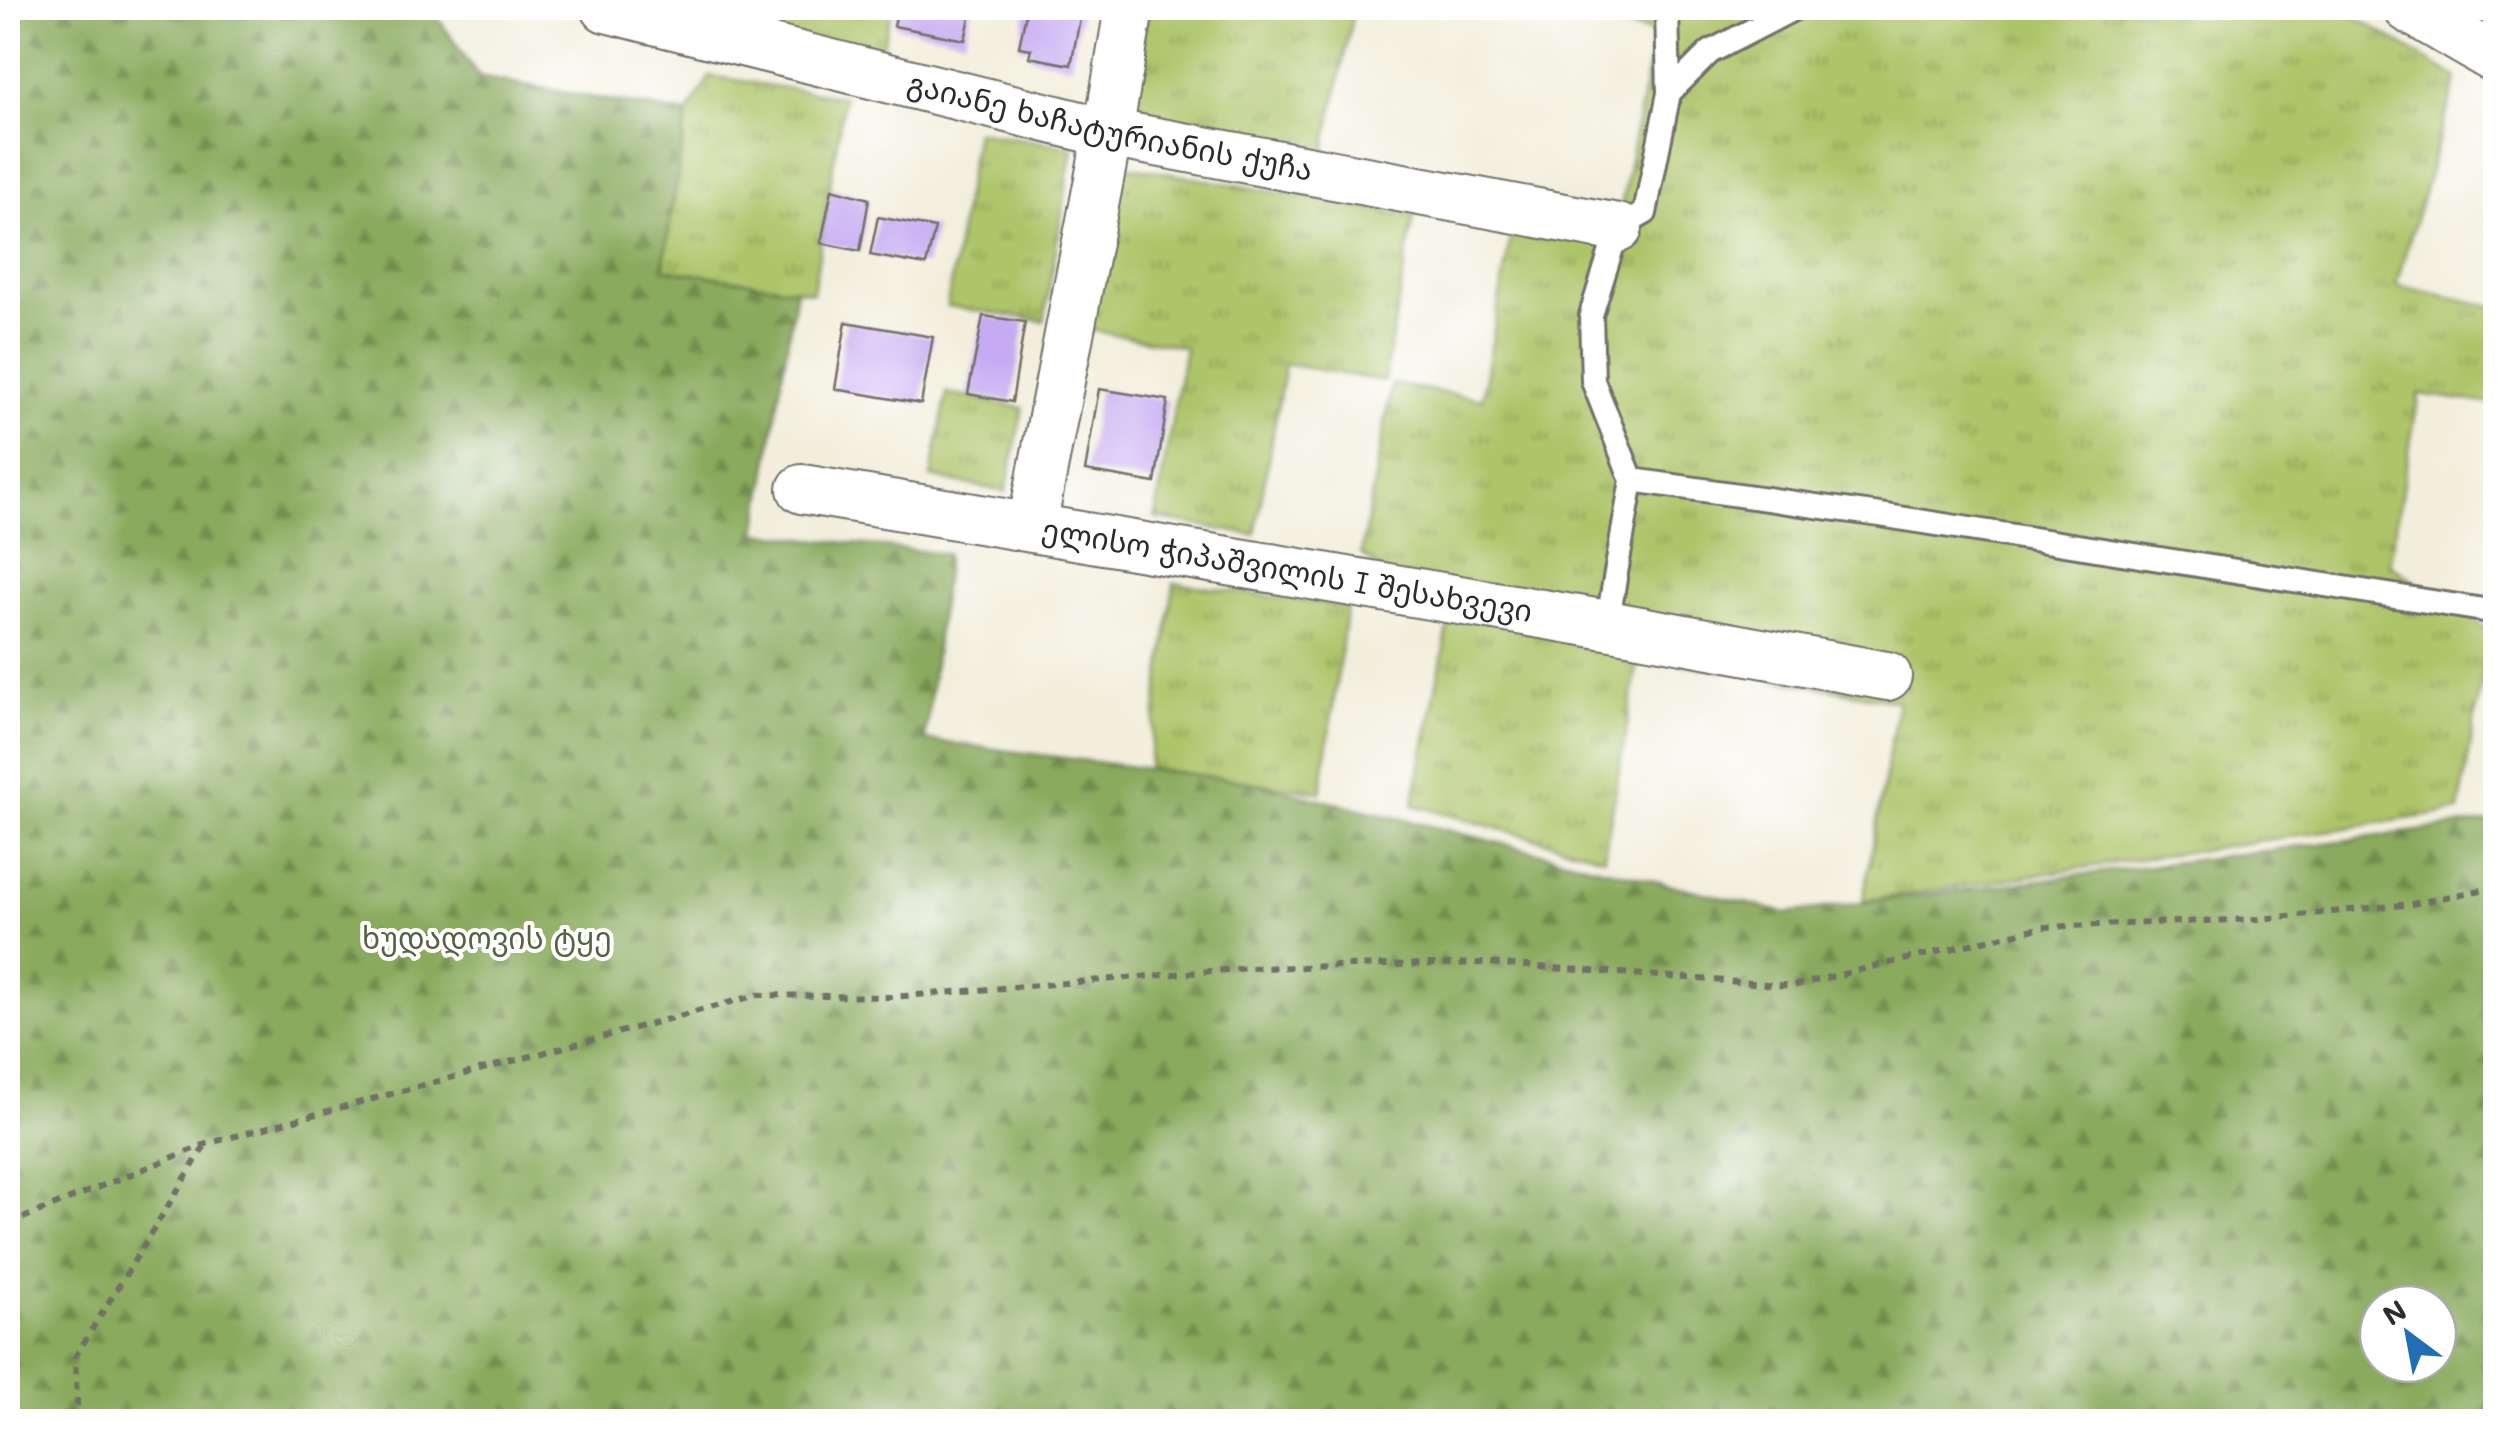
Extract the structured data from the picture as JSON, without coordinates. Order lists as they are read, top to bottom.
{
  "streets": {
    "street": ["გაიანე ხაჩატურიანის ქუჩა", "ელისო ჭიპაშვილის I შესახვევი"]
  },
  "crossings": [
    ["გაიანე ხაჩატურიანის ქუჩა", "ელისო ჭიპაშვილის I შესახვევი"]
  ],
  "parks": ["ხუდადოვის ტყე"],
  "north": "top left"
}
